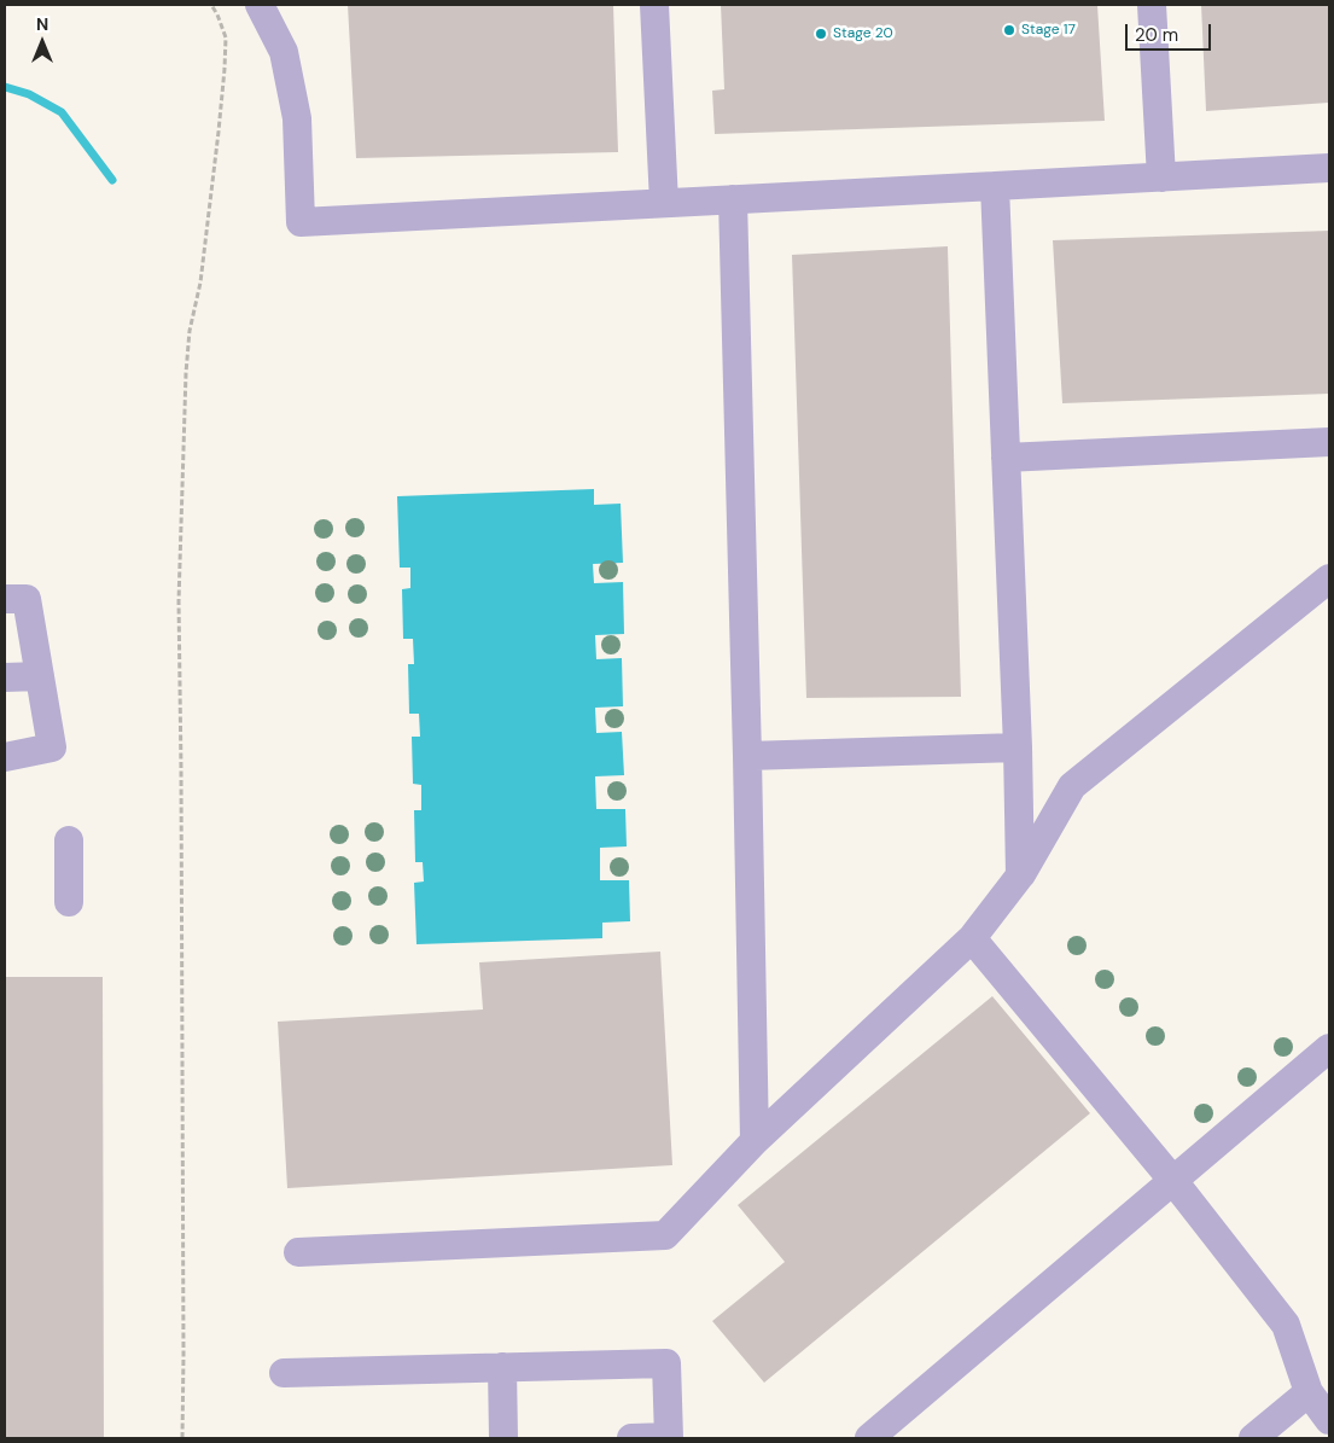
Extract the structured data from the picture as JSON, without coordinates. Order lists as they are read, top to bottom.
{
  "places": ["Stage 17", "Stage 20"],
  "scale_bar": "20 m",
  "north": "top"
}
